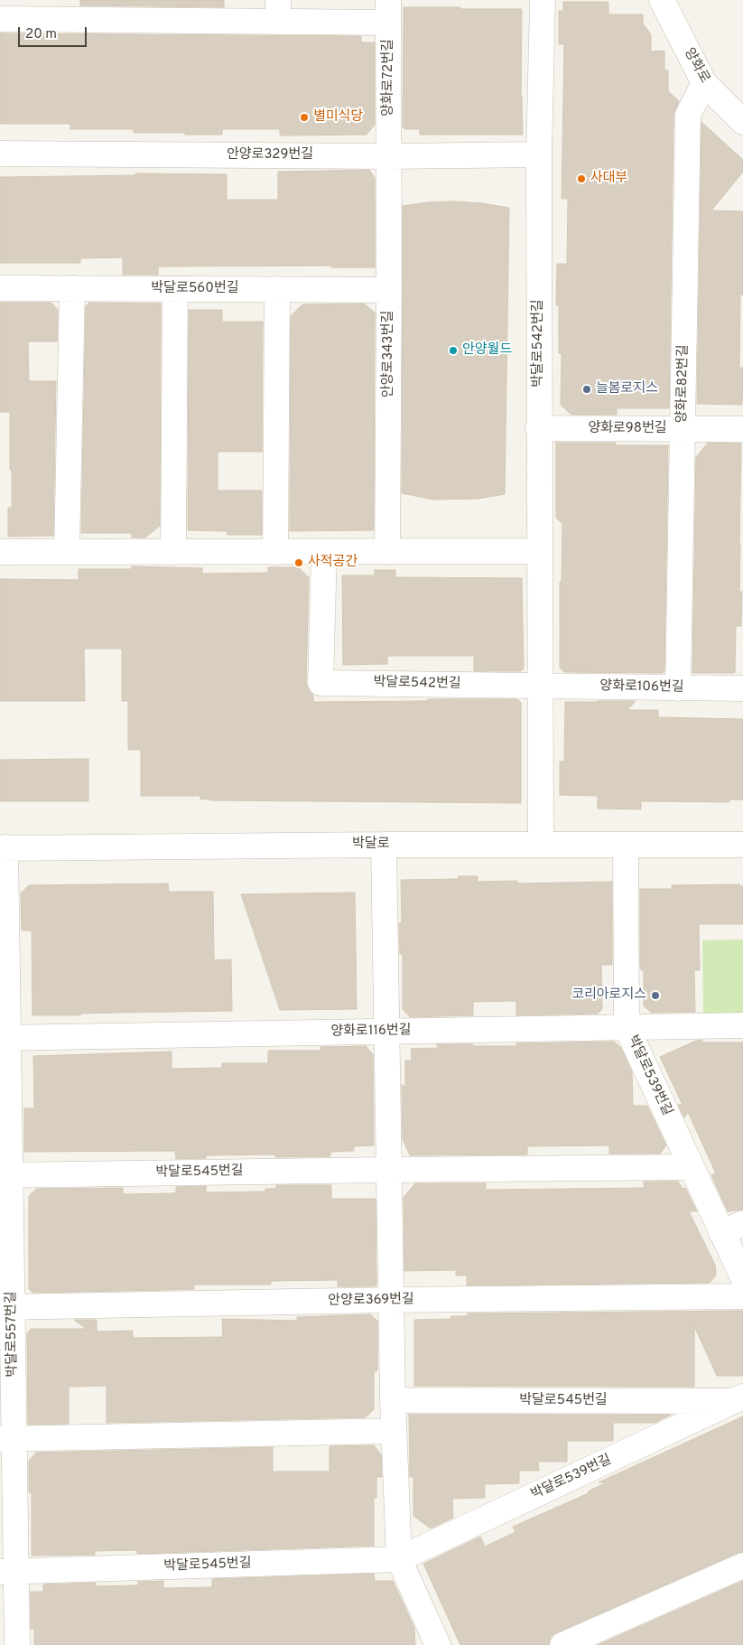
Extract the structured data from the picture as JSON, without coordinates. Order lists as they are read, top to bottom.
{
  "streets": {
    "street": [
      "양화로",
      "양화로72번길",
      "안양로329번길",
      "박달로560번길",
      "박달로542번길",
      "안양로343번길",
      "양화로82번길",
      "양화로98번길",
      "양화로106번길",
      "박달로",
      "양화로116번길",
      "박달로539번길",
      "박달로545번길",
      "안양로369번길",
      "박달로557번길"
    ]
  },
  "crossings": [
    ["양화로", "양화로82번길"],
    ["양화로72번길", "안양로329번길"],
    ["양화로72번길", "안양로343번길"],
    ["안양로329번길", "박달로542번길"],
    ["안양로329번길", "안양로343번길"],
    ["박달로560번길", "안양로343번길"],
    ["박달로542번길", "양화로98번길"],
    ["박달로542번길", "양화로106번길"],
    ["박달로542번길", "박달로"],
    ["양화로82번길", "양화로98번길"],
    ["양화로82번길", "양화로106번길"],
    ["박달로", "박달로539번길"],
    ["박달로", "박달로557번길"],
    ["양화로116번길", "박달로539번길"],
    ["양화로116번길", "박달로557번길"],
    ["박달로539번길", "박달로545번길"],
    ["박달로545번길", "박달로557번길"],
    ["안양로369번길", "박달로557번길"]
  ],
  "places": [
    "별미식당",
    "사대부",
    "안양월드",
    "늘봄로지스",
    "사적공간",
    "코리아로지스"
  ],
  "scale_bar": "20 m"
}
